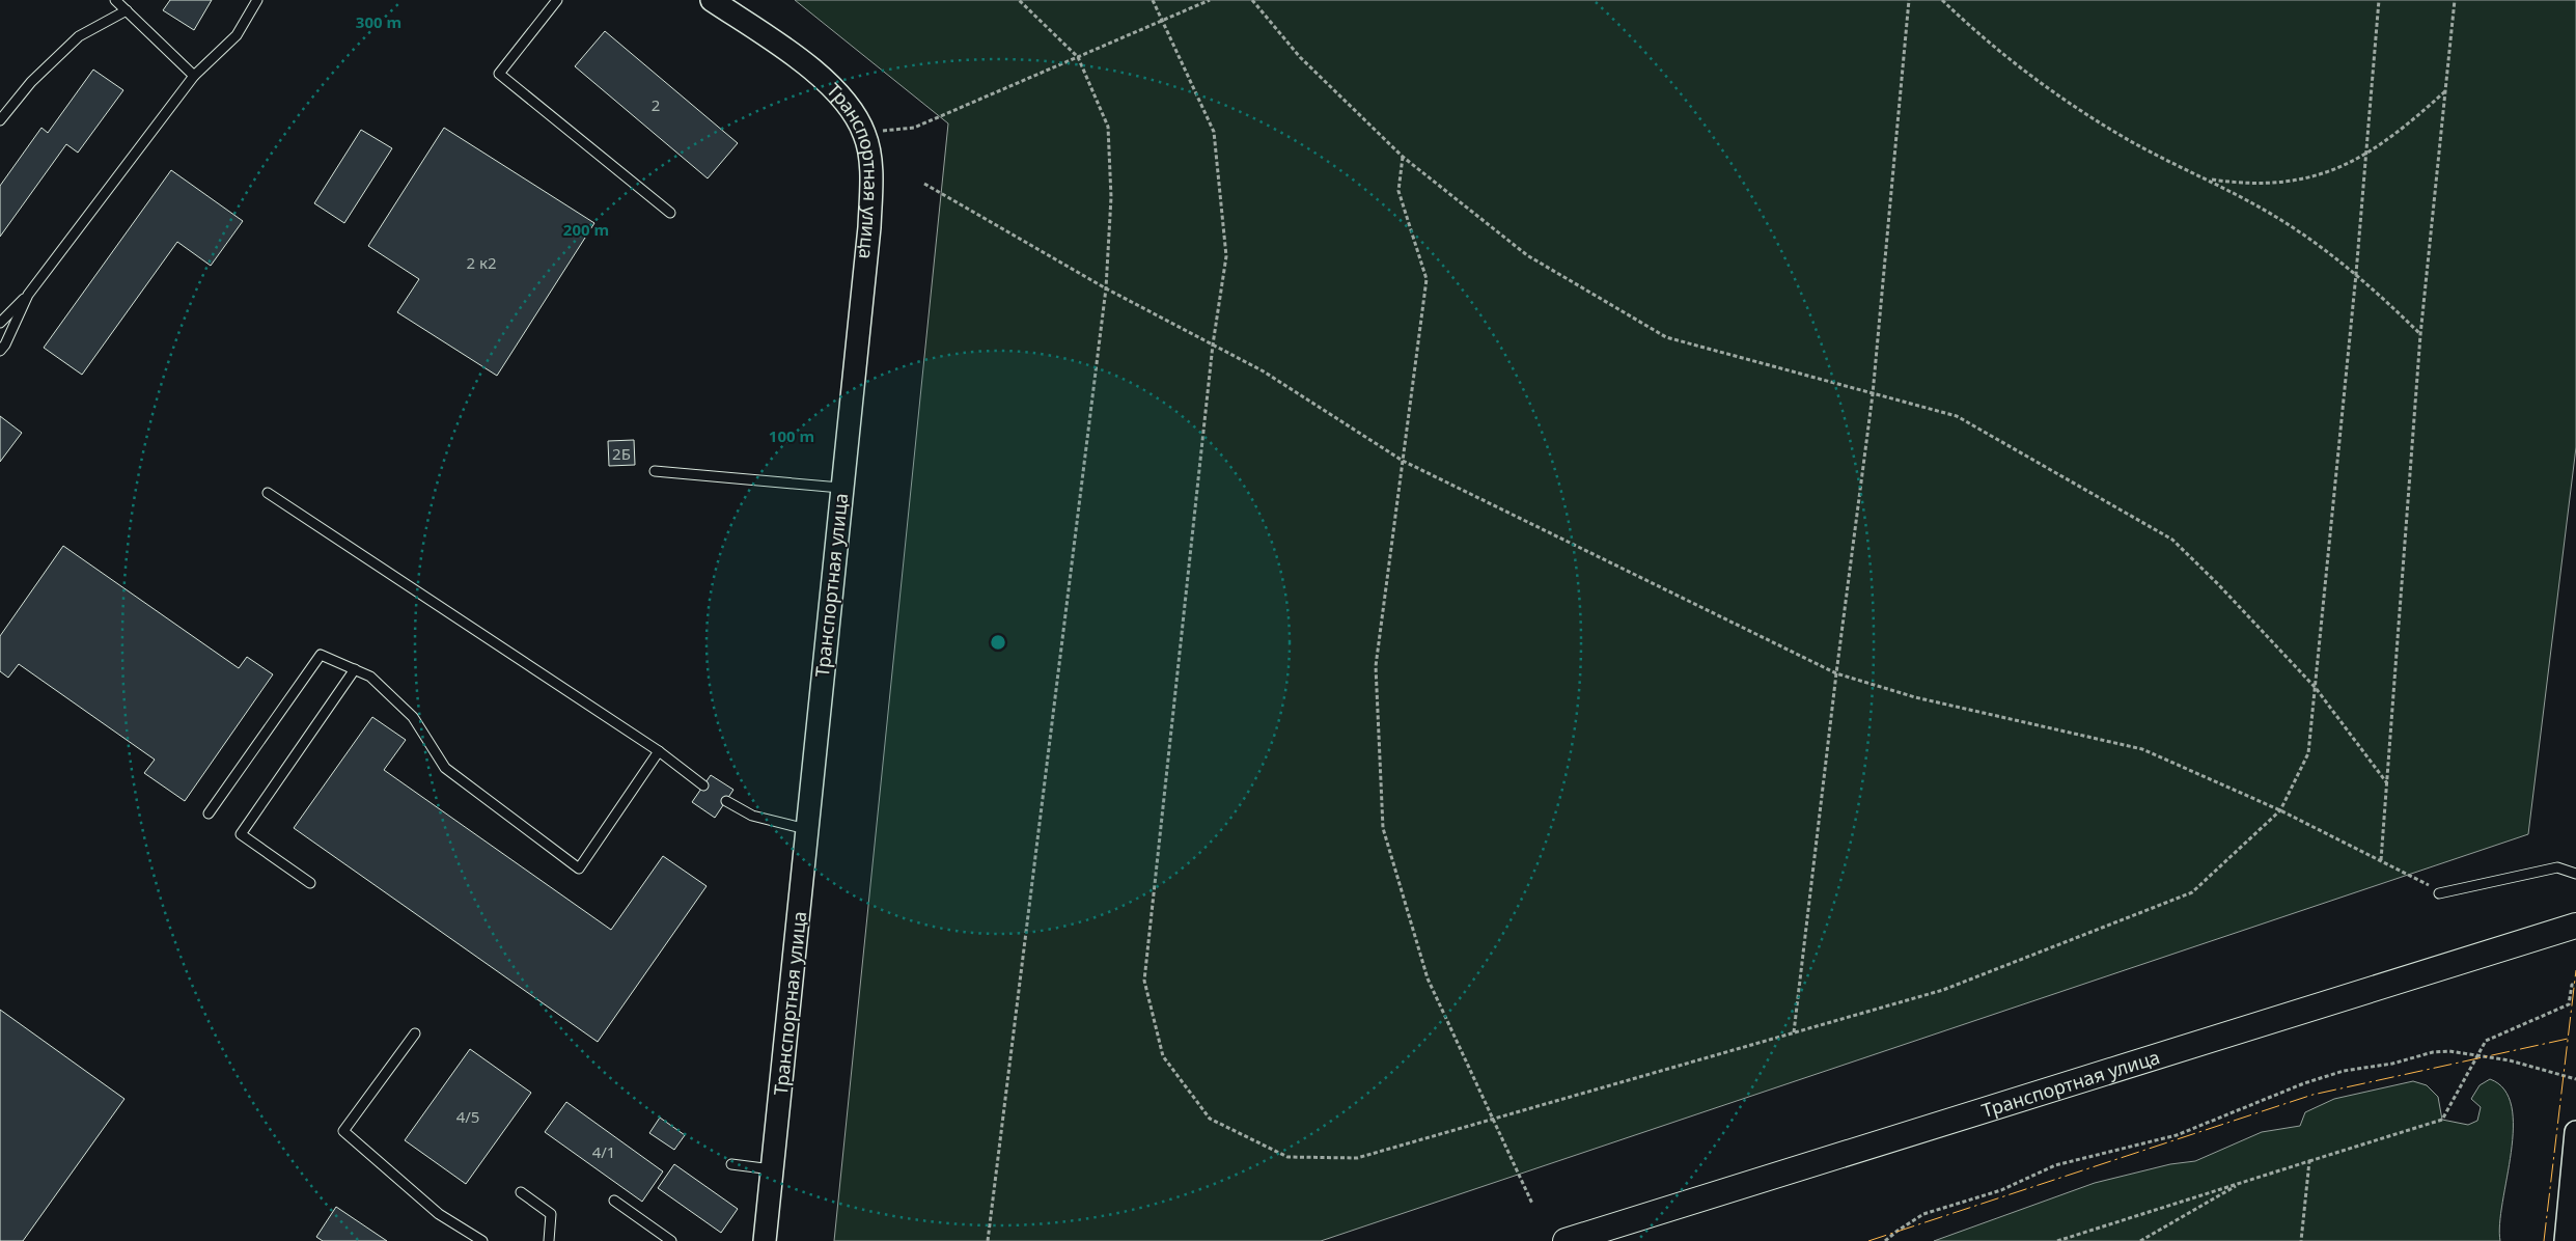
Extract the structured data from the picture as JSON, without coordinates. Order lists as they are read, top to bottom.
{
  "streets": {
    "main road": ["Транспортная улица"]
  },
  "house_numbers": [
    "2",
    "2 к2",
    "2Б",
    "4/5",
    "4/1"
  ],
  "rings": ["300 m", "200 m", "100 m"]
}
